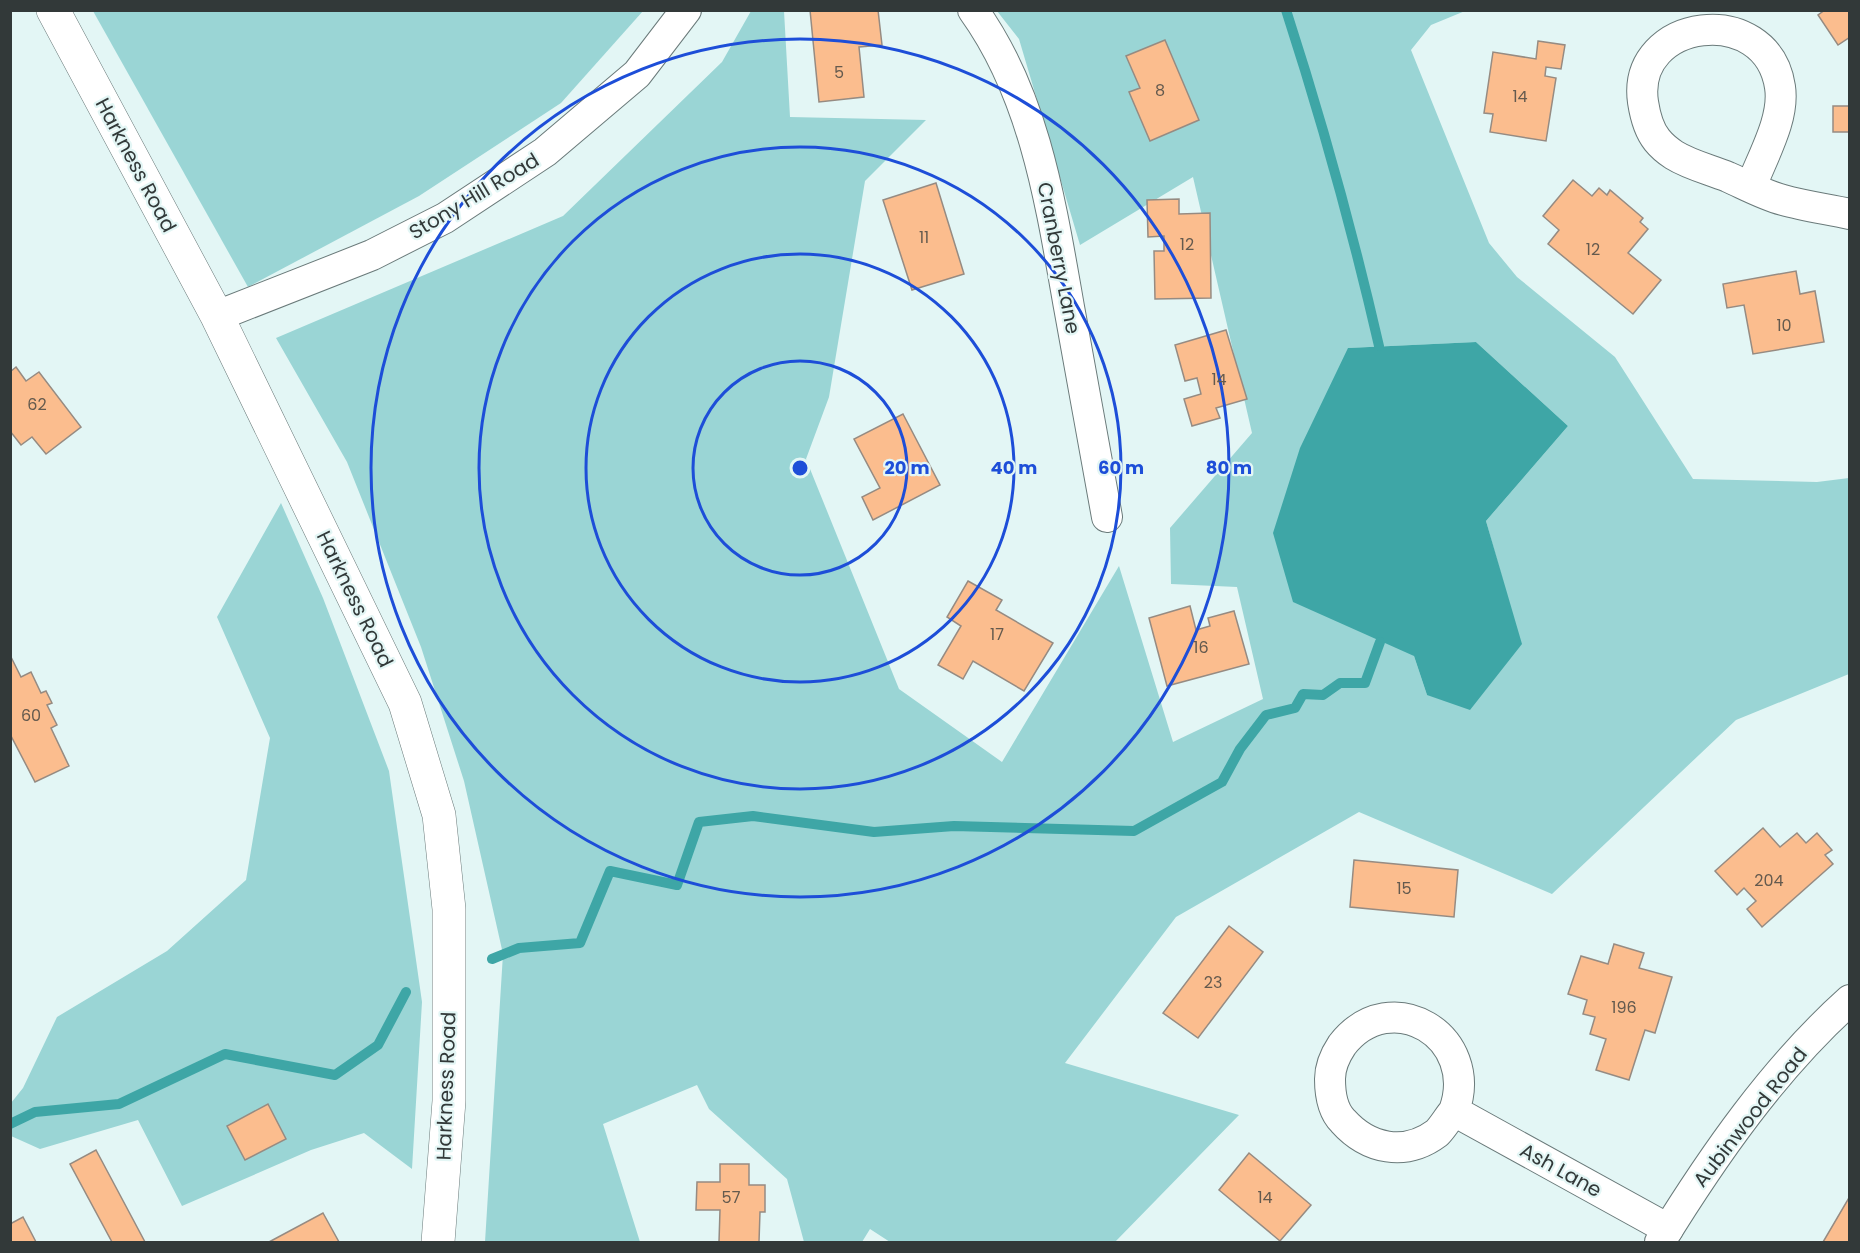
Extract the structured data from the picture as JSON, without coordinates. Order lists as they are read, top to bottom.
{
  "streets": {
    "main road": ["Harkness Road"],
    "street": [
      "Stony Hill Road",
      "Cranberry Lane",
      "Aubinwood Road",
      "Ash Lane"
    ]
  },
  "crossings": [
    ["Harkness Road", "Stony Hill Road"],
    ["Aubinwood Road", "Ash Lane"]
  ],
  "house_numbers": [
    "5",
    "8",
    "14",
    "11",
    "12",
    "12",
    "10",
    "14",
    "62",
    "17",
    "16",
    "60",
    "204",
    "15",
    "23",
    "196",
    "57",
    "14"
  ],
  "rings": [
    "20 m",
    "40 m",
    "60 m",
    "80 m"
  ]
}
